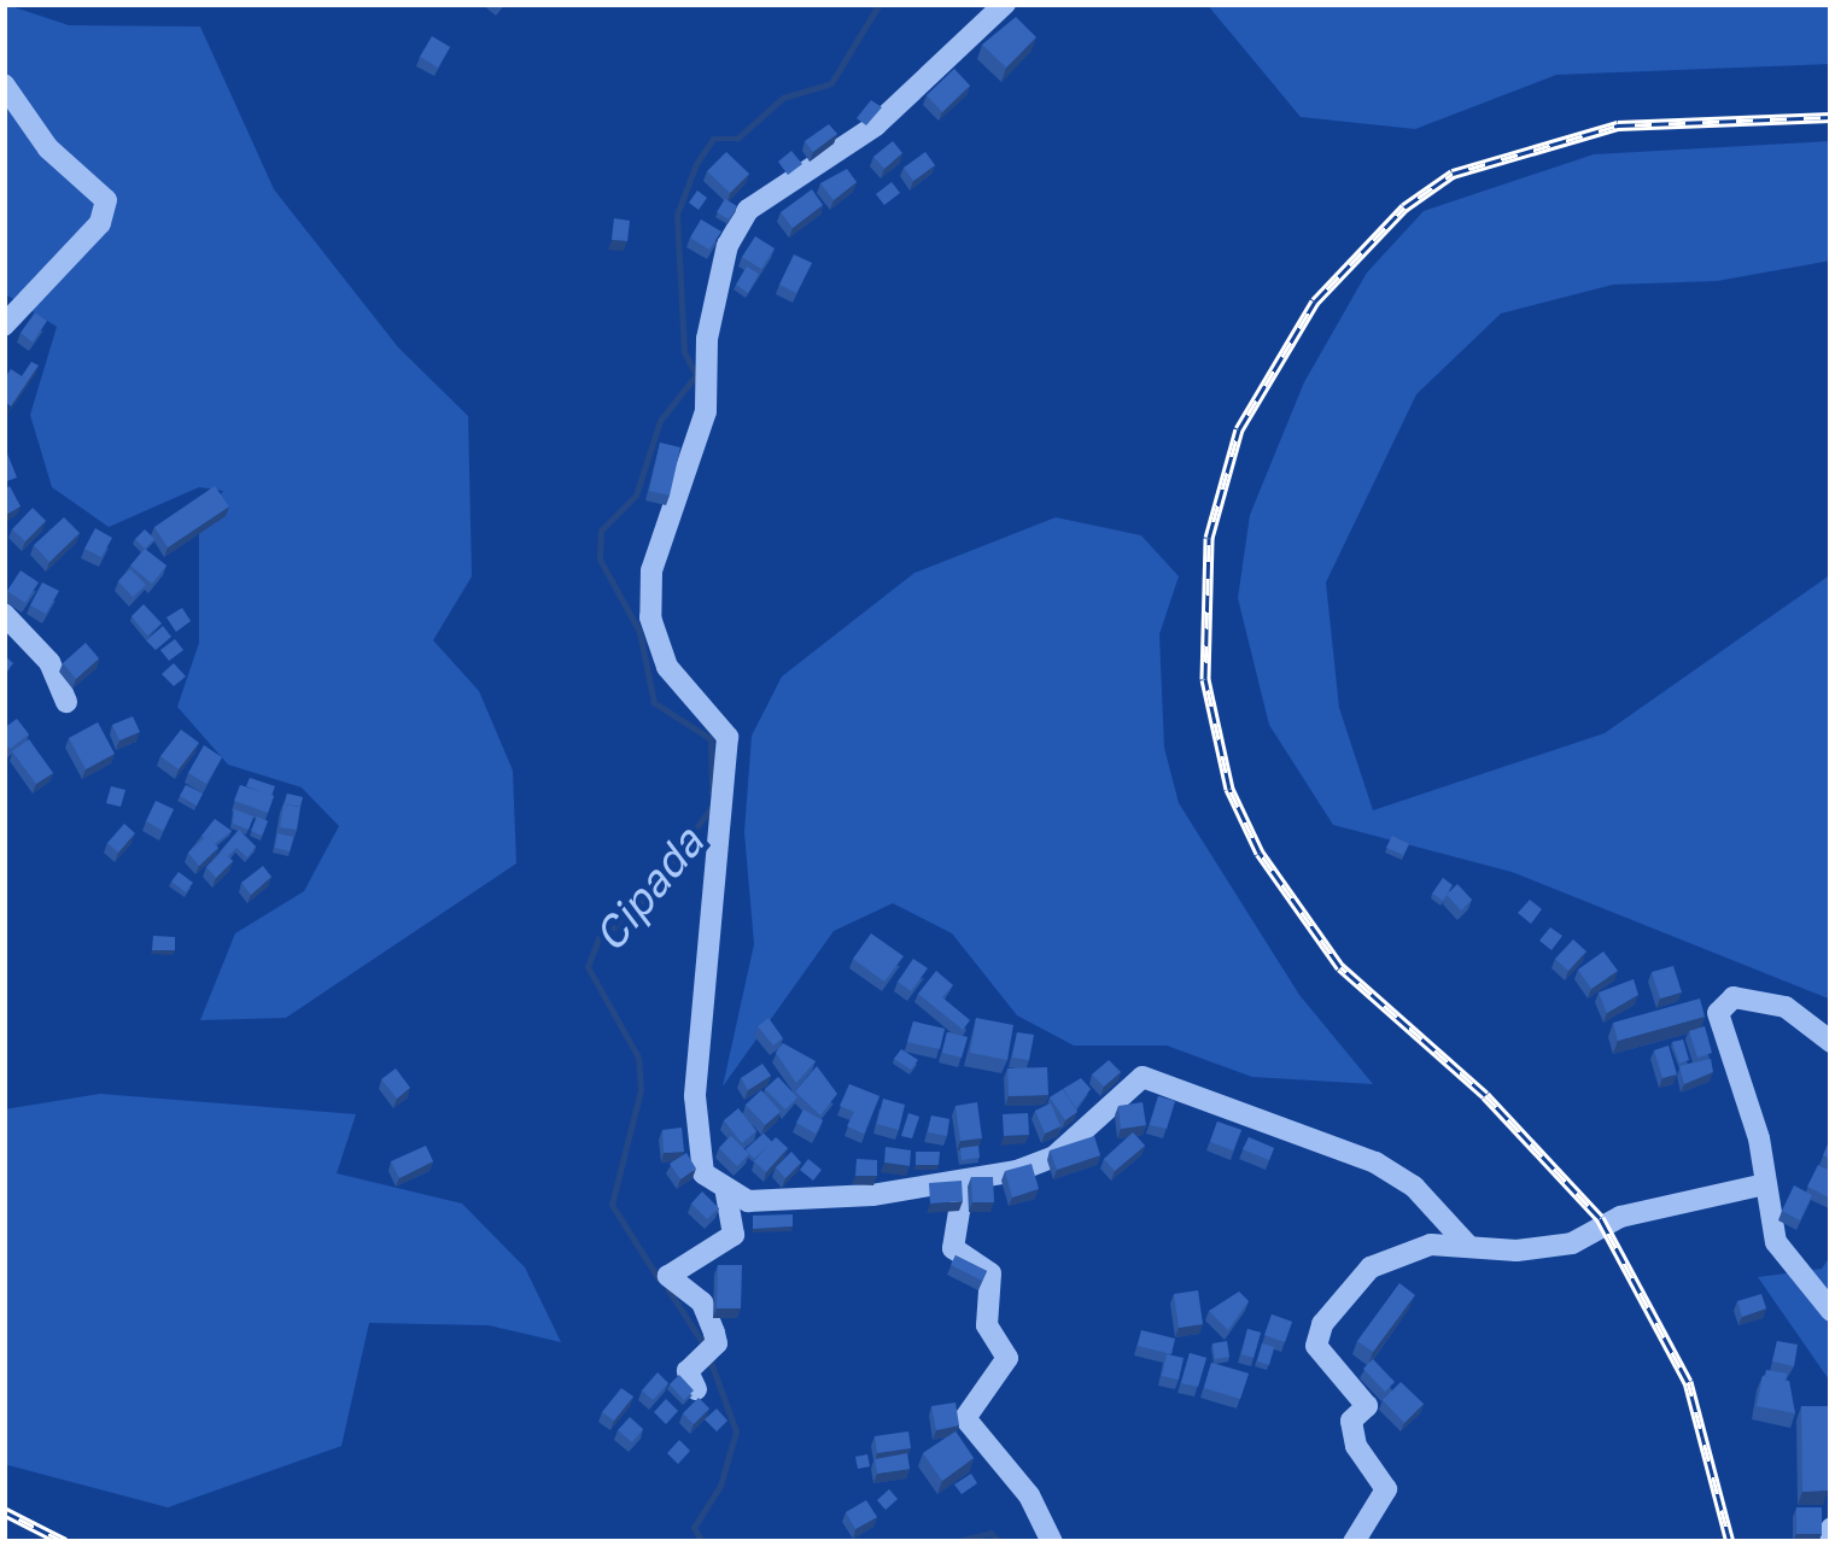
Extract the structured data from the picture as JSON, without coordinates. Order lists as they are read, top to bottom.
{
  "water": ["Cipada"]
}
